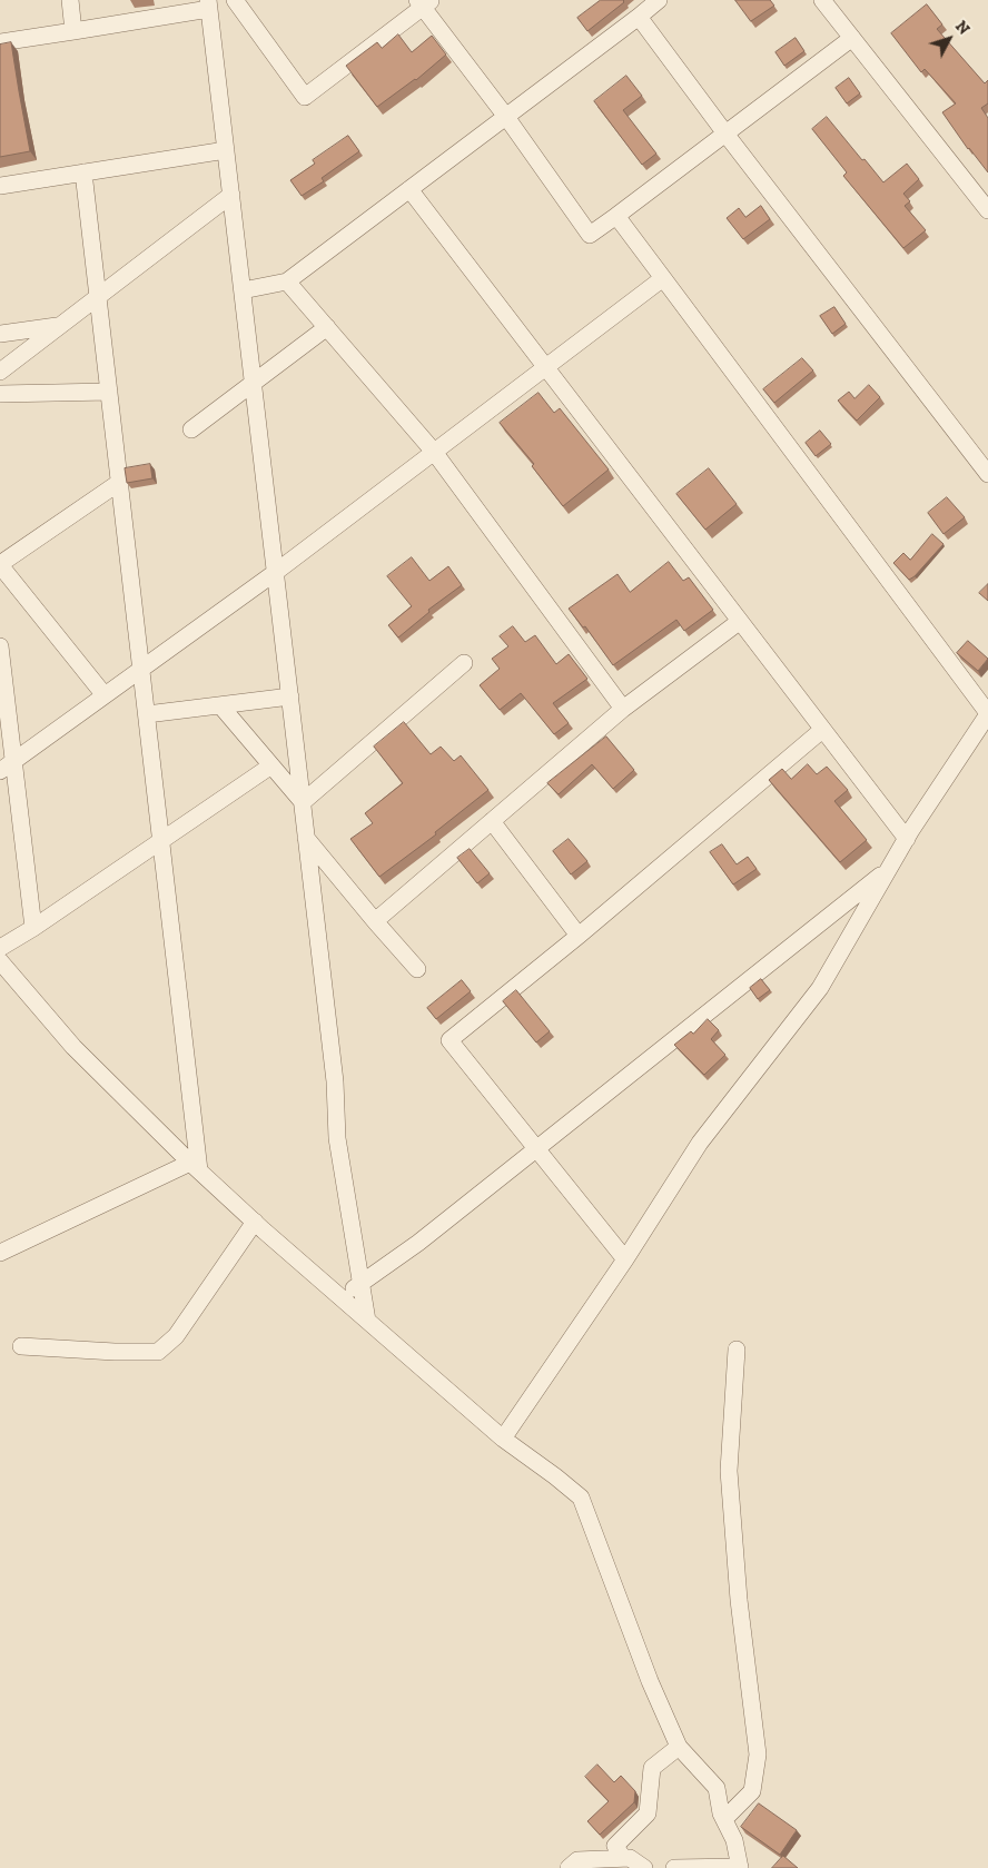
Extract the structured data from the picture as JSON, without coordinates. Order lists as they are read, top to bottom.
{
  "north": "top right"
}
